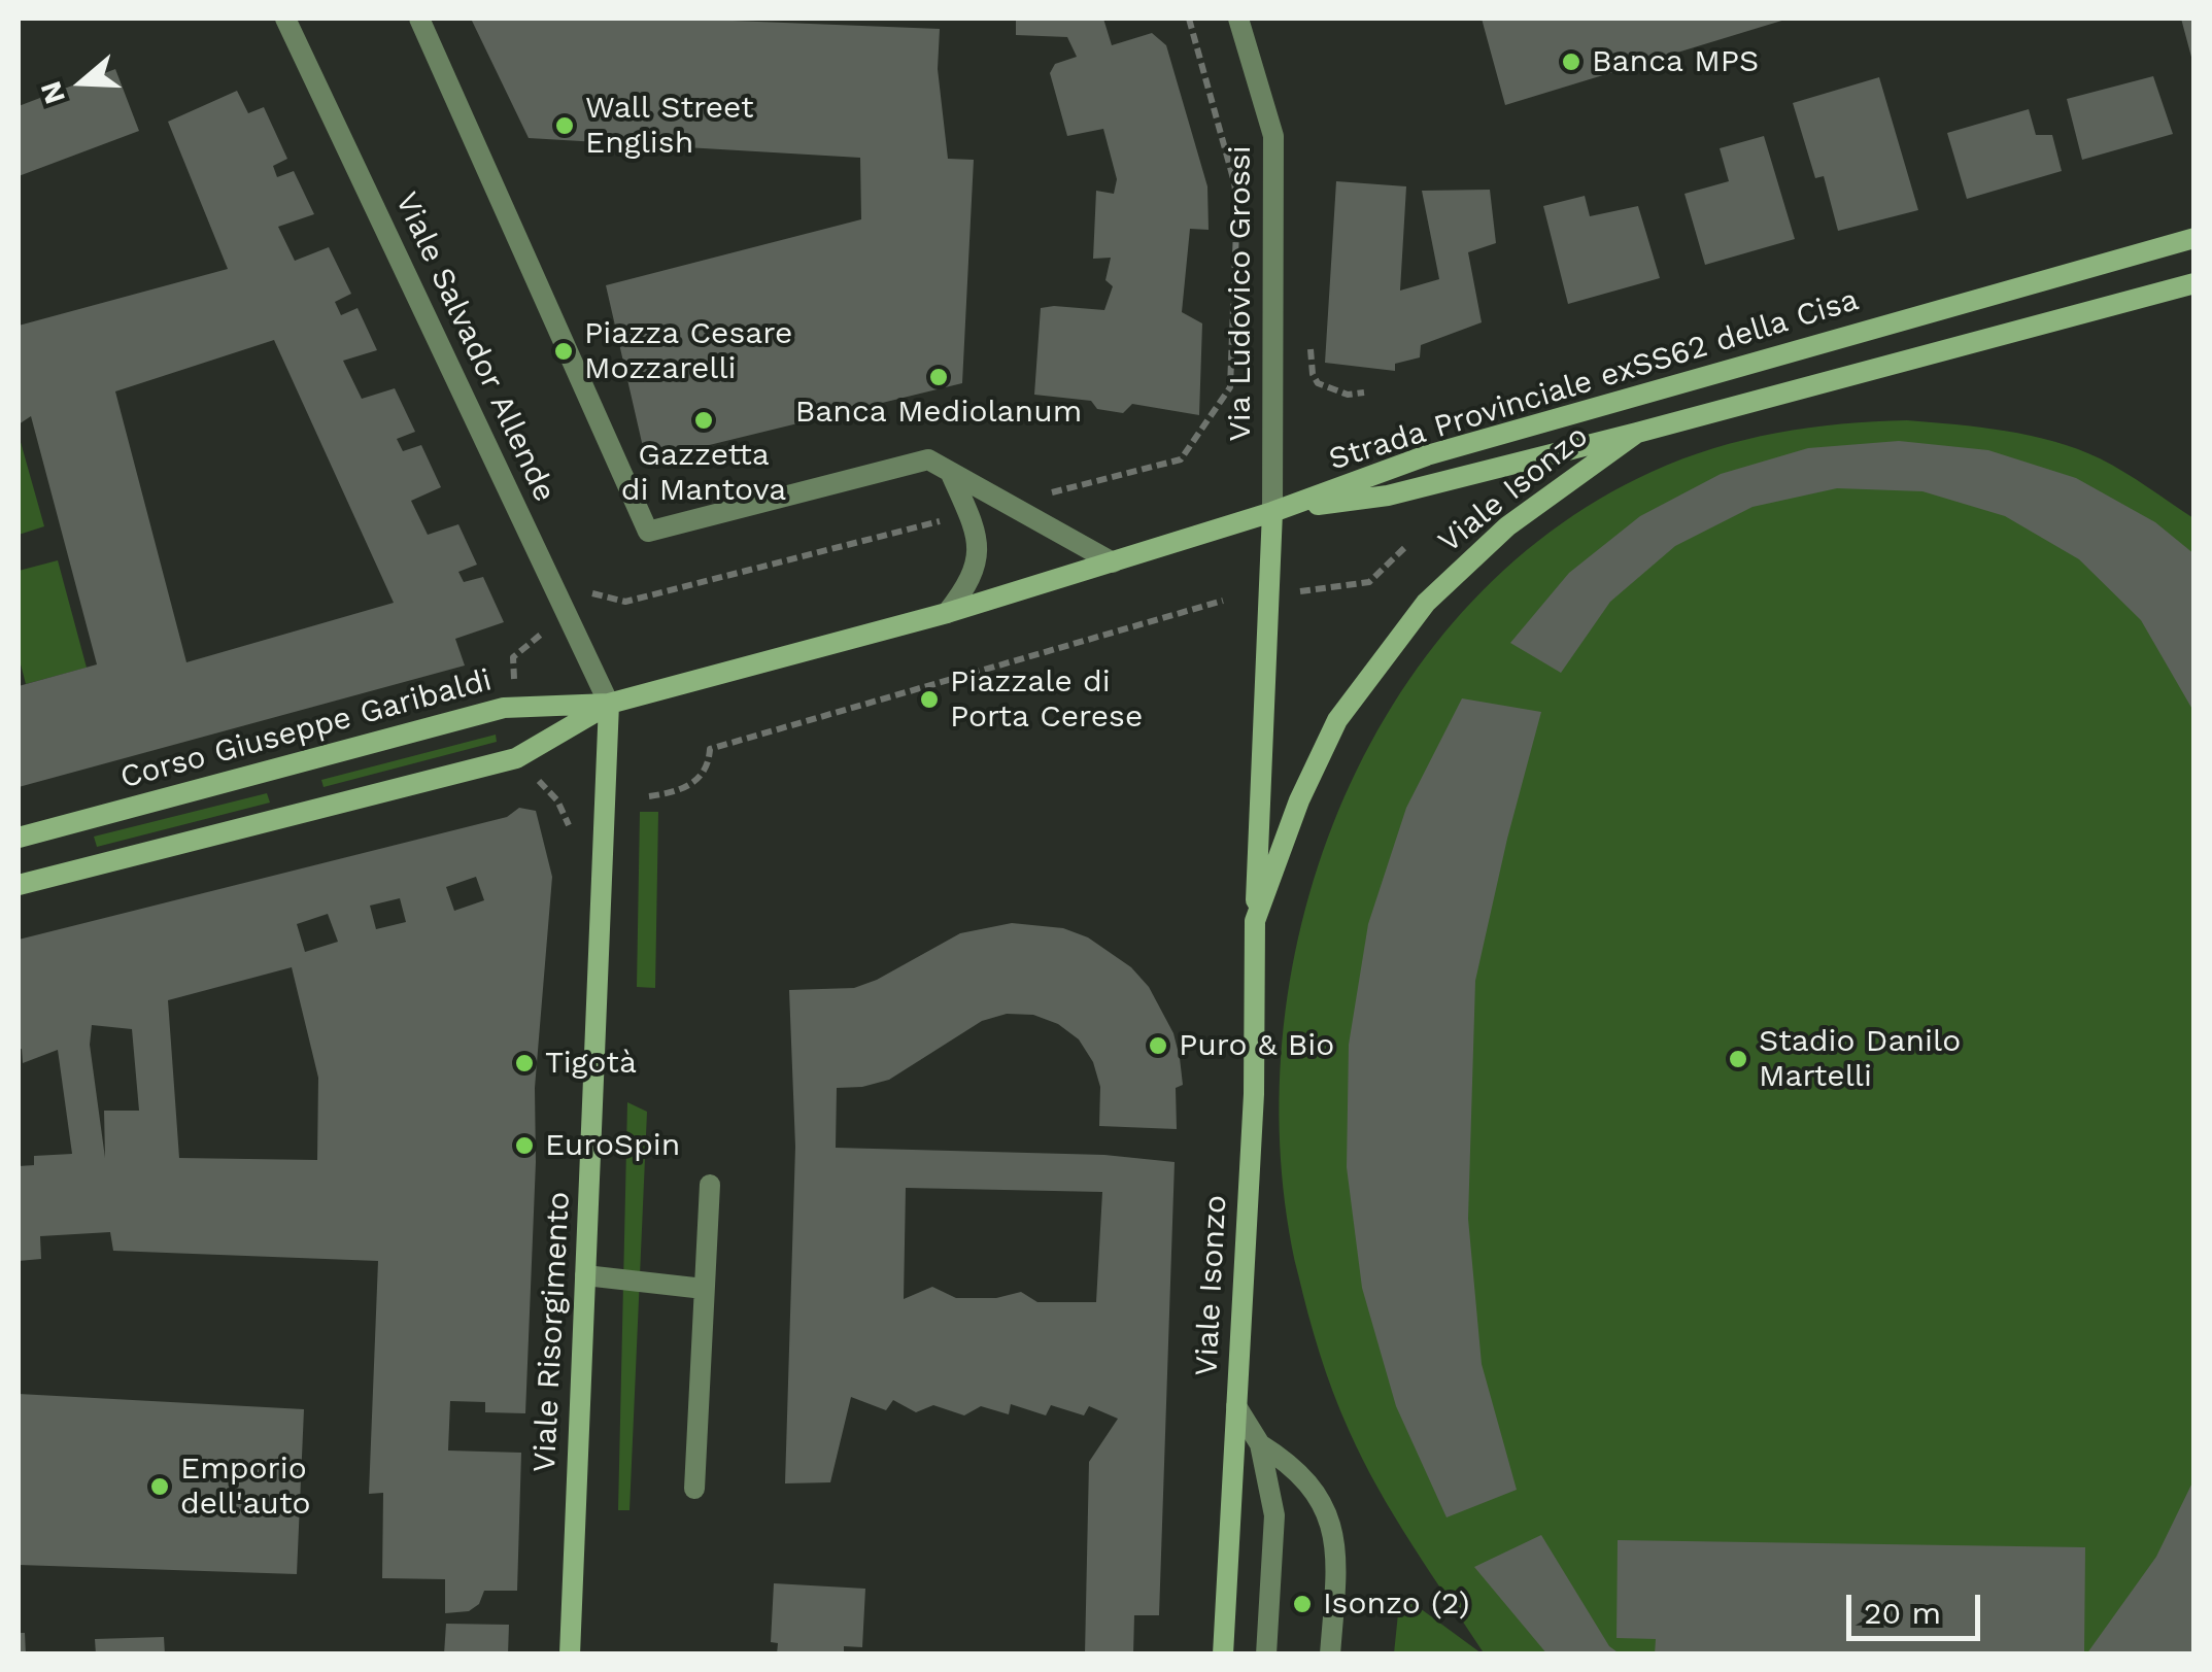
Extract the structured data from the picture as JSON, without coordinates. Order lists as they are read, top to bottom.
{
  "streets": {
    "main road": [
      "Strada Provinciale exSS62 della Cisa",
      "Viale Isonzo",
      "Corso Giuseppe Garibaldi",
      "Viale Risorgimento"
    ],
    "street": ["Via Ludovico Grossi", "Viale Salvador Allende"]
  },
  "crossings": [
    ["Via Ludovico Grossi", "Strada Provinciale exSS62 della Cisa"],
    ["Via Ludovico Grossi", "Viale Isonzo"],
    ["Viale Salvador Allende", "Corso Giuseppe Garibaldi"],
    ["Viale Salvador Allende", "Viale Risorgimento"],
    ["Strada Provinciale exSS62 della Cisa", "Viale Isonzo"],
    ["Corso Giuseppe Garibaldi", "Viale Risorgimento"]
  ],
  "places": [
    "Banca MPS",
    "Wall Street English",
    "Piazza Cesare Mozzarelli",
    "Banca Mediolanum",
    "Gazzetta di Mantova",
    "Piazzale di Porta Cerese",
    "Puro & Bio",
    "Stadio Danilo Martelli",
    "Tigotà",
    "EuroSpin",
    "Emporio dell'auto",
    "Isonzo (2)"
  ],
  "scale_bar": "20 m",
  "north": "left"
}
